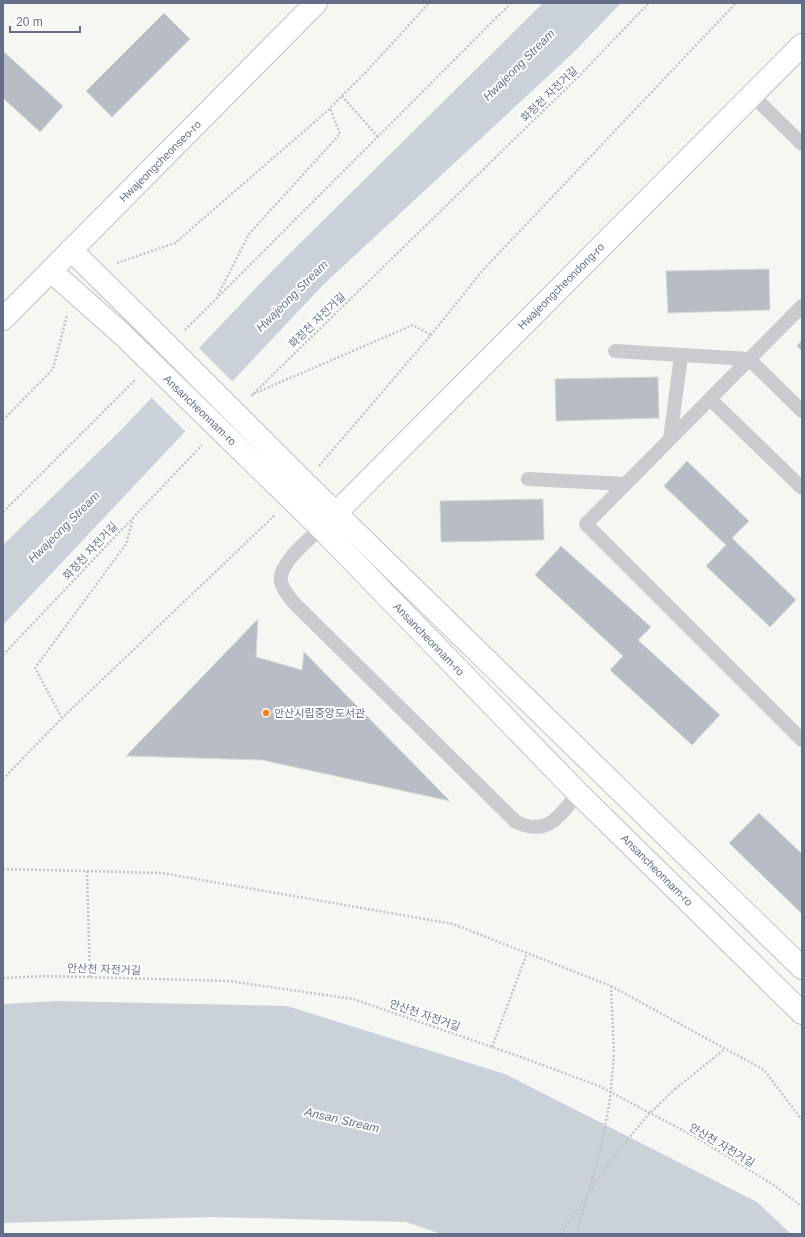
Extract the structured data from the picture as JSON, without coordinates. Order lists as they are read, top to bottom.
{
  "streets": {
    "street": ["Hwajeongcheonseo-ro", "Hwajeongcheondong-ro", "Ansancheonnam-ro"],
    "path": ["화정천 자전거길", "안산천 자전거길"]
  },
  "crossings": [
    ["Hwajeongcheonseo-ro", "Ansancheonnam-ro"],
    ["Hwajeongcheondong-ro", "Ansancheonnam-ro"]
  ],
  "water": ["Hwajeong Stream", "Ansan Stream"],
  "places": ["안산시립중앙도서관"],
  "scale_bar": "20 m"
}
